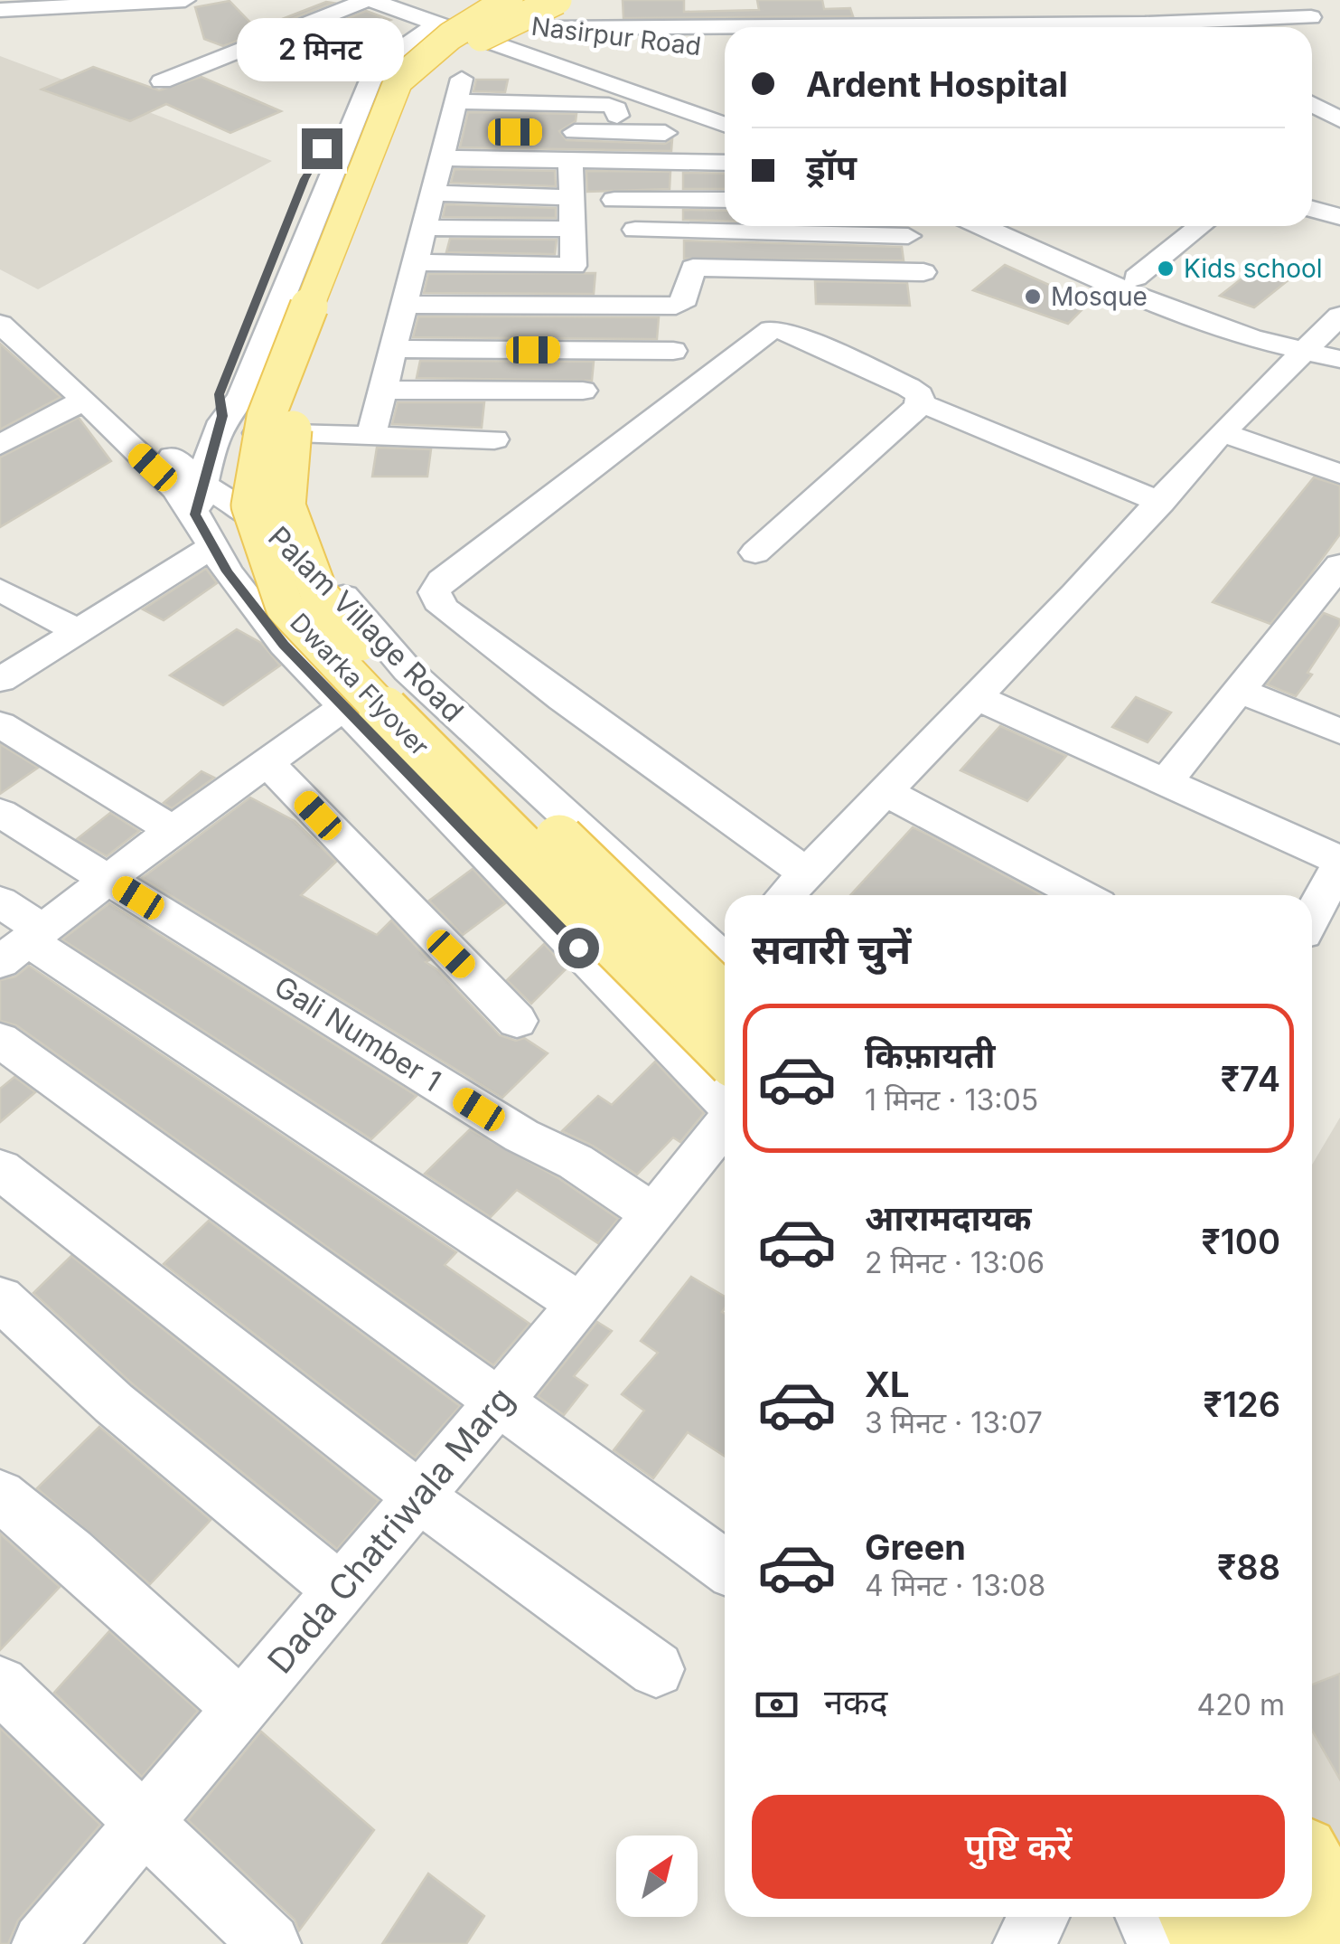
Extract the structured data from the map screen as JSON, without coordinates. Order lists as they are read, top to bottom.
{
  "streets": {
    "main road": ["Dwarka Flyover"],
    "street": [
      "Nasirpur Road",
      "Palam Village Road",
      "Gali Number 1",
      "Dada Chatriwala Marg"
    ]
  },
  "crossings": [
    ["Nasirpur Road", "Dwarka Flyover"],
    ["Gali Number 1", "Dada Chatriwala Marg"]
  ],
  "places": ["Kids school", "Mosque"],
  "north": "top right",
  "page": {
    "bubble": "2 मिनट",
    "banner": ["Ardent Hospital", "ड्रॉप"],
    "heading": "सवारी चुनें",
    "list": [
      {
        "name": "किफ़ायती",
        "note": "1 मिनट · 13:05",
        "value": "₹74"
      },
      {
        "name": "आरामदायक",
        "note": "2 मिनट · 13:06",
        "value": "₹100"
      },
      {
        "name": "XL",
        "note": "3 मिनट · 13:07",
        "value": "₹126"
      },
      {
        "name": "Green",
        "note": "4 मिनट · 13:08",
        "value": "₹88"
      }
    ],
    "pay": ["नकद", "420 m"],
    "buttons": "पुष्टि करें"
  }
}
